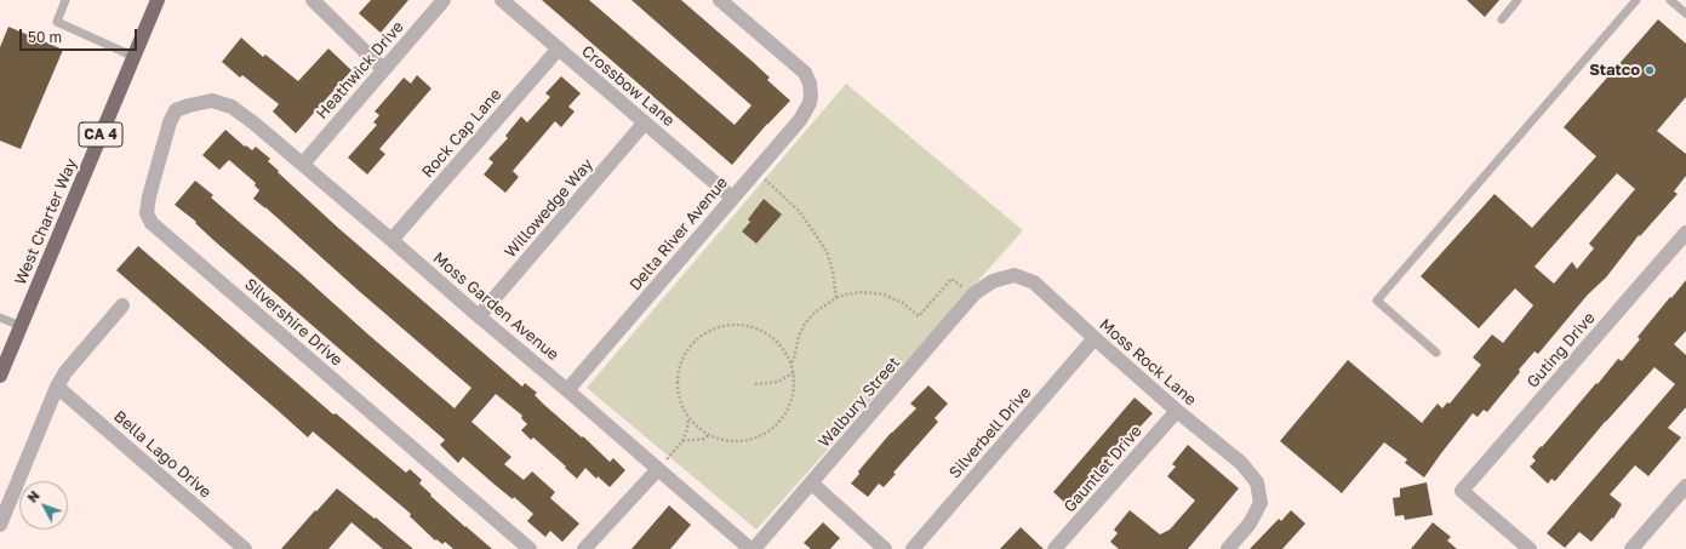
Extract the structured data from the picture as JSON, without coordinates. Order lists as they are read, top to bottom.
{
  "streets": {
    "highway": ["CA 4", "West Charter Way"],
    "street": [
      "Heathwick Drive",
      "Crossbow Lane",
      "Rock Cap Lane",
      "Willowedge Way",
      "Delta River Avenue",
      "Moss Garden Avenue",
      "Silvershire Drive",
      "Guting Drive",
      "Moss Rock Lane",
      "Walbury Street",
      "Silverbell Drive",
      "Bella Lago Drive",
      "Gauntlet Drive"
    ]
  },
  "crossings": [
    ["Heathwick Drive", "Moss Garden Avenue"],
    ["Crossbow Lane", "Rock Cap Lane"],
    ["Crossbow Lane", "Willowedge Way"],
    ["Crossbow Lane", "Delta River Avenue"],
    ["Rock Cap Lane", "Moss Garden Avenue"],
    ["Willowedge Way", "Moss Garden Avenue"],
    ["Delta River Avenue", "Moss Garden Avenue"],
    ["Moss Garden Avenue", "Silvershire Drive"],
    ["Moss Rock Lane", "Walbury Street"],
    ["Moss Rock Lane", "Silverbell Drive"],
    ["Moss Rock Lane", "Gauntlet Drive"]
  ],
  "places": ["Statco"],
  "scale_bar": "50 m",
  "north": "top left"
}
